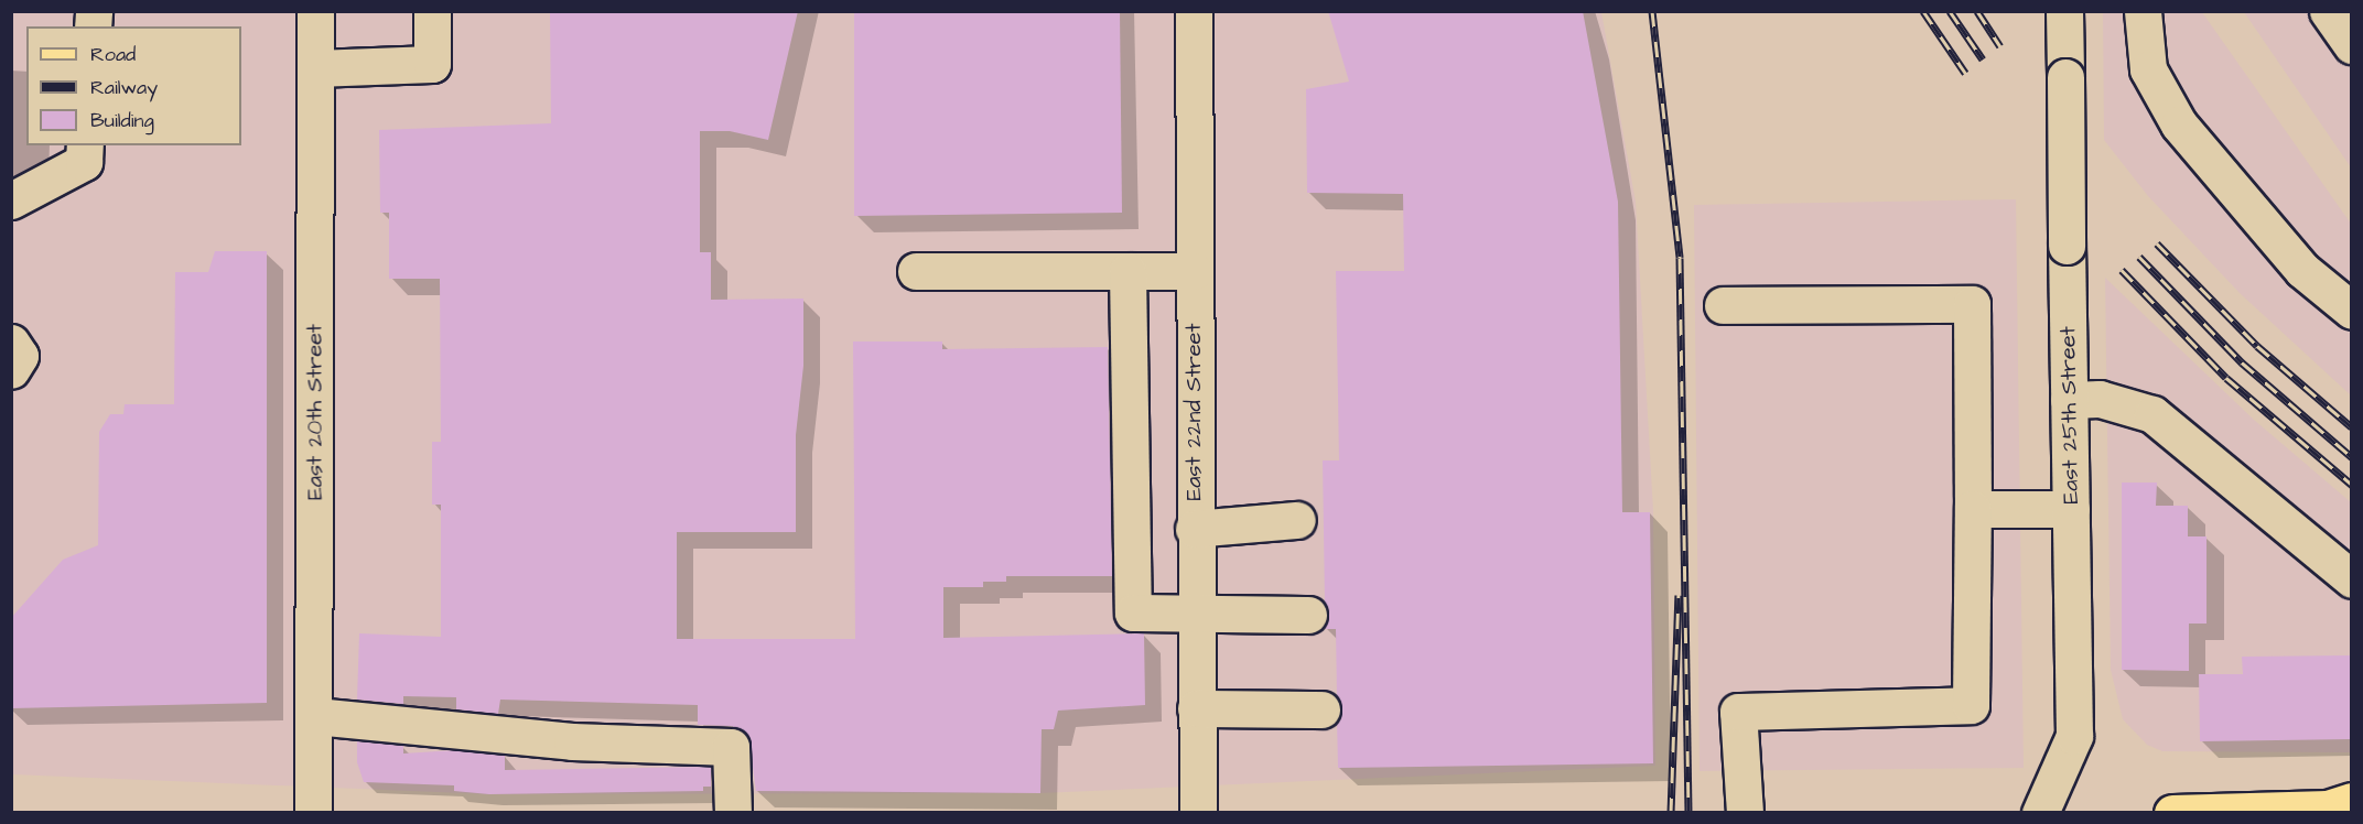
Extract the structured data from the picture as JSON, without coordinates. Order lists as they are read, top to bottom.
{
  "streets": {
    "street": ["East 20th Street", "East 22nd Street", "East 25th Street"]
  },
  "legend": ["Road", "Railway", "Building"]
}
